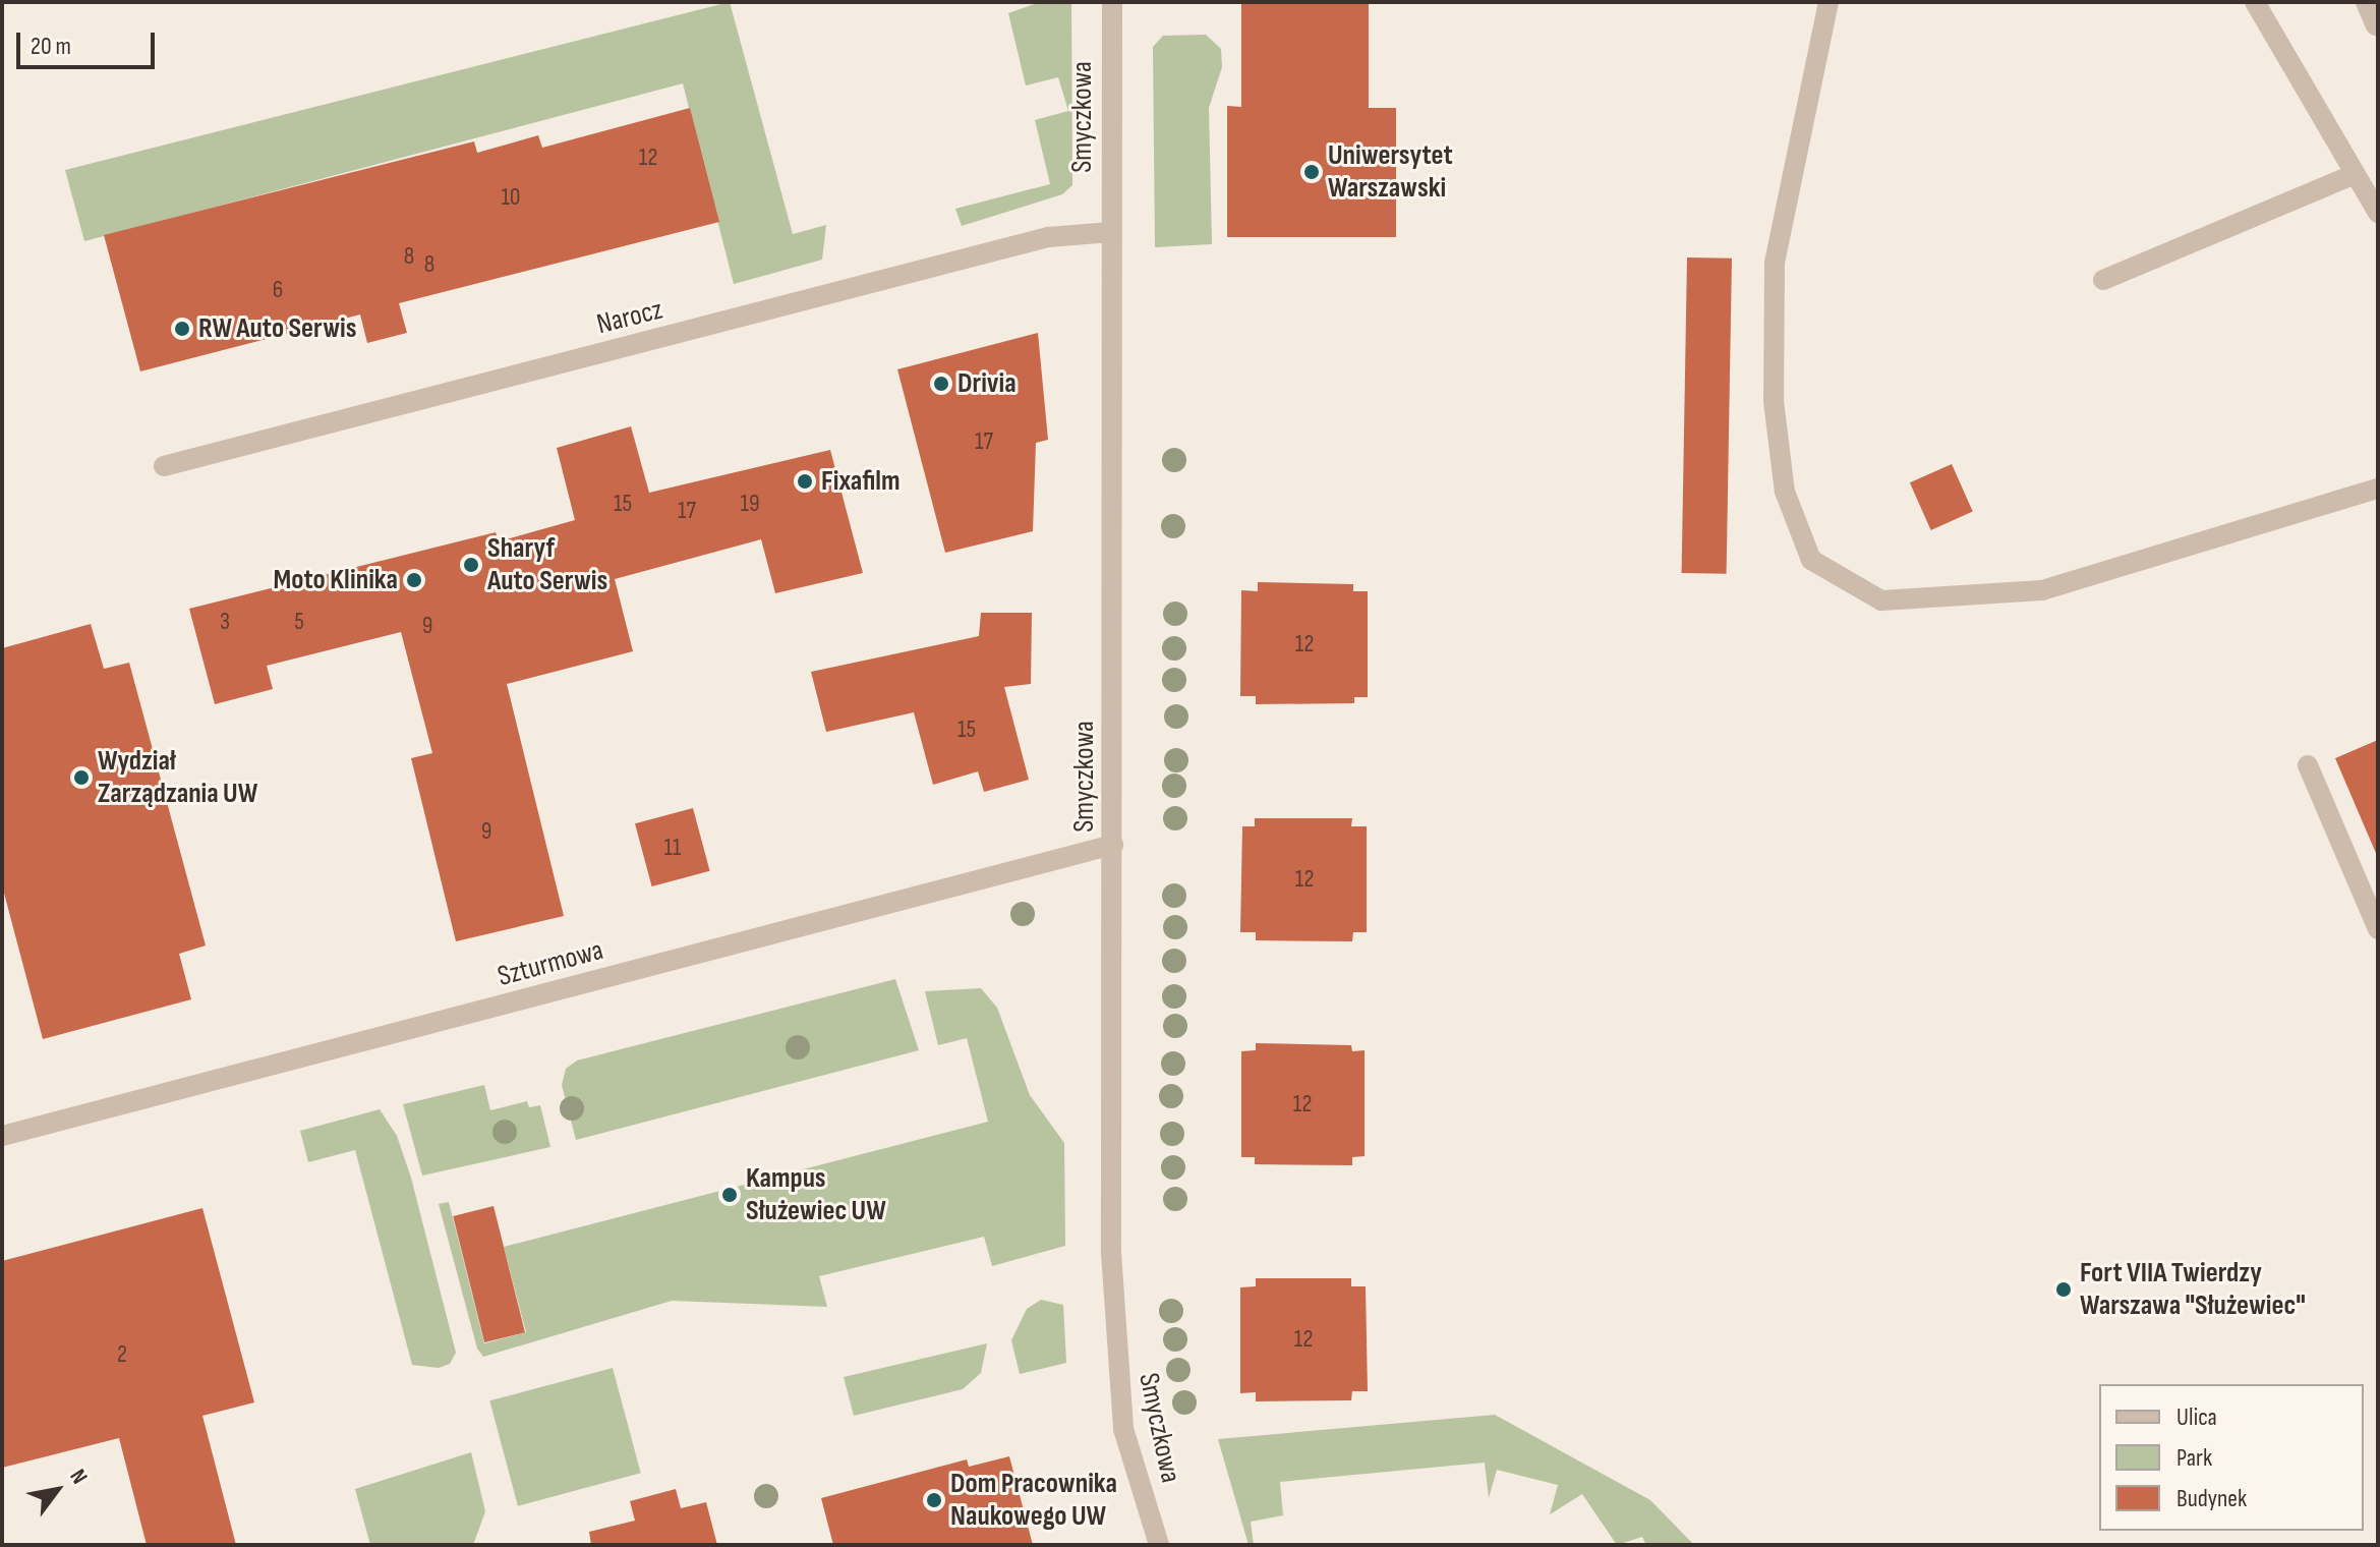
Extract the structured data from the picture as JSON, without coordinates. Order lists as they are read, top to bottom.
{
  "streets": {
    "street": ["Smyczkowa", "Narocz", "Szturmowa"]
  },
  "crossings": [
    ["Smyczkowa", "Narocz"],
    ["Smyczkowa", "Szturmowa"]
  ],
  "places": [
    "Uniwersytet Warszawski",
    "RW Auto Serwis",
    "Drivia",
    "Fixafilm",
    "Sharyf Auto Serwis",
    "Moto Klinika",
    "Wydział Zarządzania UW",
    "Kampus Służewiec UW",
    "Fort VIIA Twierdzy Warszawa \"Służewiec\"",
    "Dom Pracownika Naukowego UW"
  ],
  "house_numbers": [
    "12",
    "10",
    "8",
    "8",
    "6",
    "17",
    "15",
    "19",
    "17",
    "3",
    "5",
    "9",
    "12",
    "15",
    "9",
    "11",
    "12",
    "12",
    "12",
    "2"
  ],
  "legend": ["Ulica", "Park", "Budynek"],
  "scale_bar": "20 m",
  "north": "top right"
}
